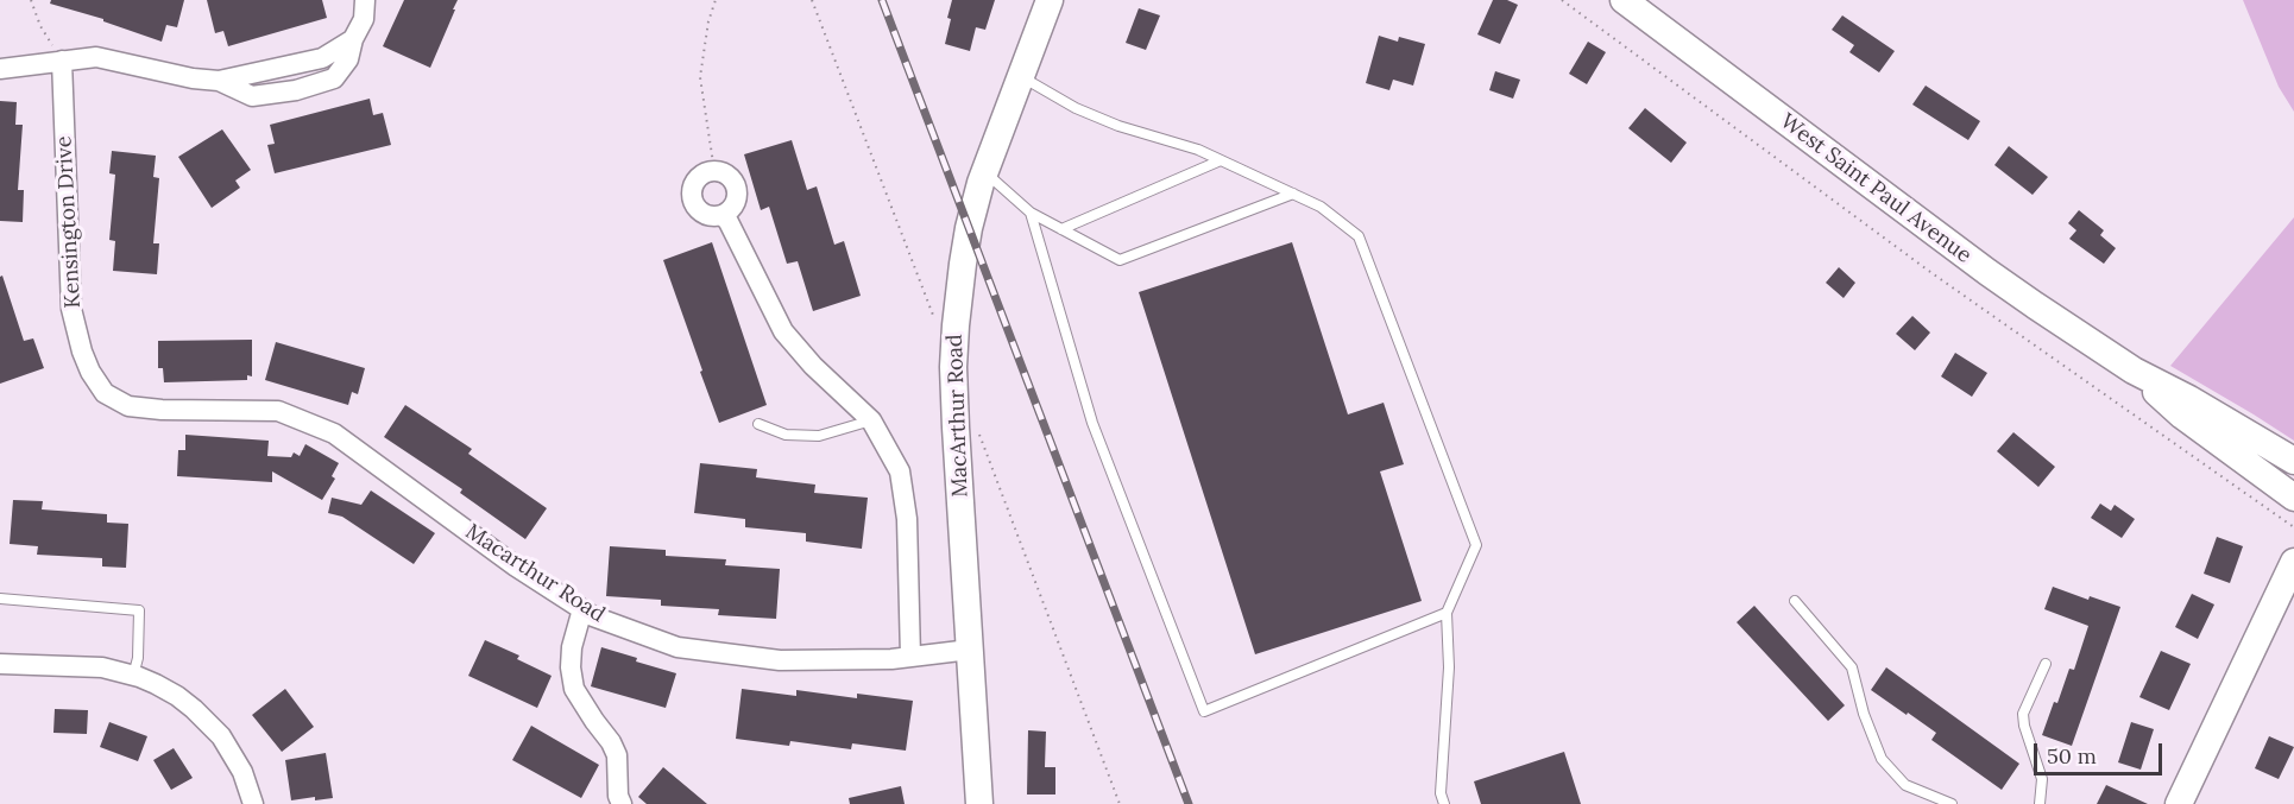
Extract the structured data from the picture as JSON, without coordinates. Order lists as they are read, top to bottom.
{
  "streets": {
    "street": [
      "West Saint Paul Avenue",
      "Kensington Drive",
      "MacArthur Road",
      "Macarthur Road"
    ]
  },
  "crossings": [
    ["Kensington Drive", "Macarthur Road"],
    ["MacArthur Road", "Macarthur Road"]
  ],
  "scale_bar": "50 m"
}
